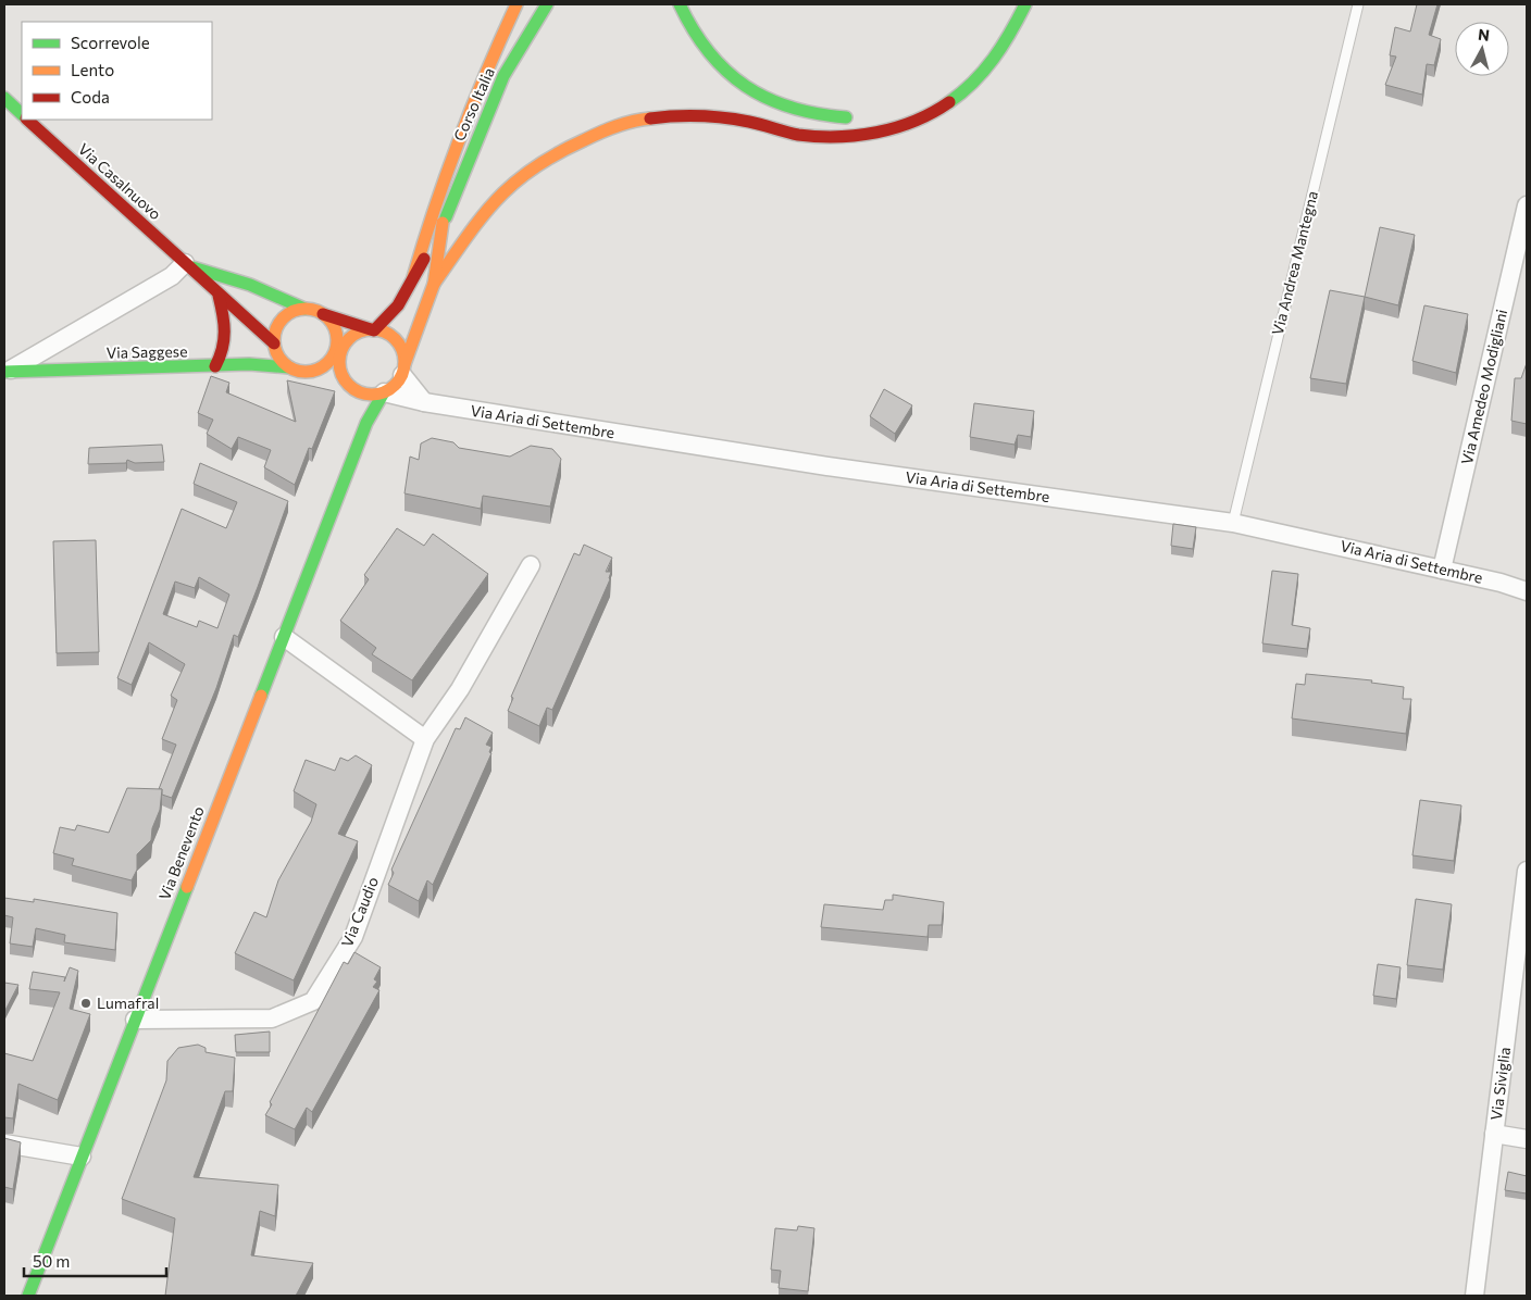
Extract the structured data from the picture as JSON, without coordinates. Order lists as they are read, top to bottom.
{
  "streets": {
    "main road": [
      "Corso Italia",
      "Via Casalnuovo",
      "Via Saggese",
      "Via Benevento"
    ],
    "street": [
      "Via Amedeo Modigliani",
      "Via Aria di Settembre",
      "Via Caudio",
      "Via Siviglia"
    ],
    "lane": ["Via Andrea Mantegna"]
  },
  "crossings": [
    ["Via Casalnuovo", "Via Saggese"],
    ["Via Andrea Mantegna", "Via Aria di Settembre"],
    ["Via Amedeo Modigliani", "Via Aria di Settembre"],
    ["Via Aria di Settembre", "Via Benevento"],
    ["Via Benevento", "Via Caudio"]
  ],
  "places": ["Lumafral"],
  "legend": ["Scorrevole", "Lento", "Coda"],
  "scale_bar": "50 m",
  "north": "top"
}
